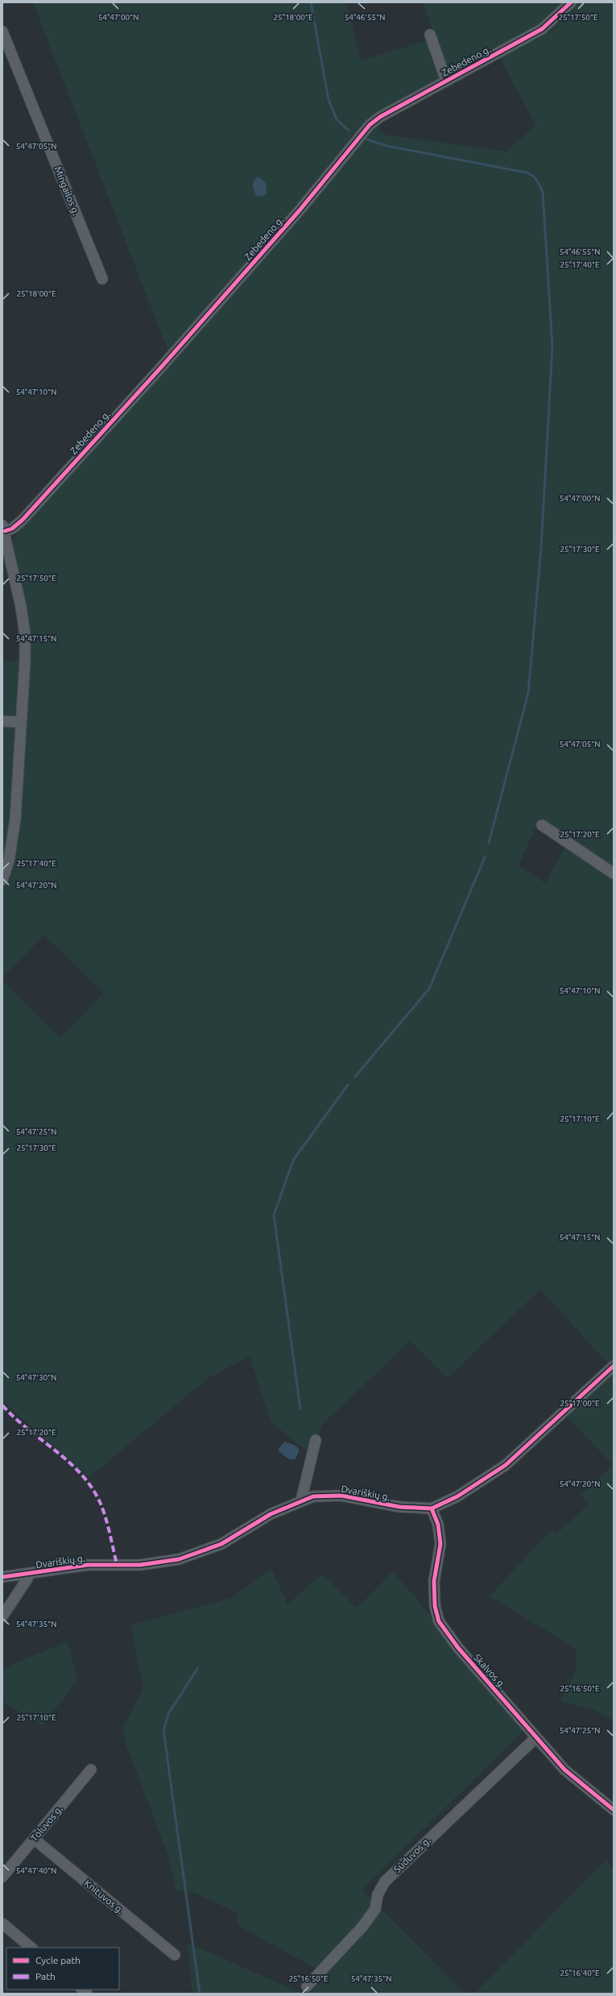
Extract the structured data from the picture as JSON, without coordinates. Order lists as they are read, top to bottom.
{
  "streets": {
    "street": [
      "Zebedeno g.",
      "Mingailos g.",
      "Dvariškių g.",
      "Skalvos g.",
      "Toluvos g.",
      "Sūduvos g.",
      "Knituvos g."
    ]
  },
  "crossings": [
    ["Dvariškių g.", "Skalvos g."],
    ["Skalvos g.", "Sūduvos g."],
    ["Toluvos g.", "Knituvos g."]
  ],
  "legend": ["Cycle path", "Path"],
  "coordinates": [
    "54°47'00\"N",
    "25°18'00\"E",
    "54°46'55\"N",
    "25°17'50\"E",
    "54°47'05\"N",
    "25°17'40\"E",
    "54°47'10\"N",
    "25°17'30\"E",
    "54°47'15\"N",
    "25°17'20\"E",
    "54°47'20\"N",
    "25°17'10\"E",
    "54°47'25\"N",
    "54°47'30\"N",
    "25°17'00\"E",
    "54°47'35\"N",
    "25°16'50\"E",
    "54°47'40\"N",
    "25°16'40\"E"
  ]
}
